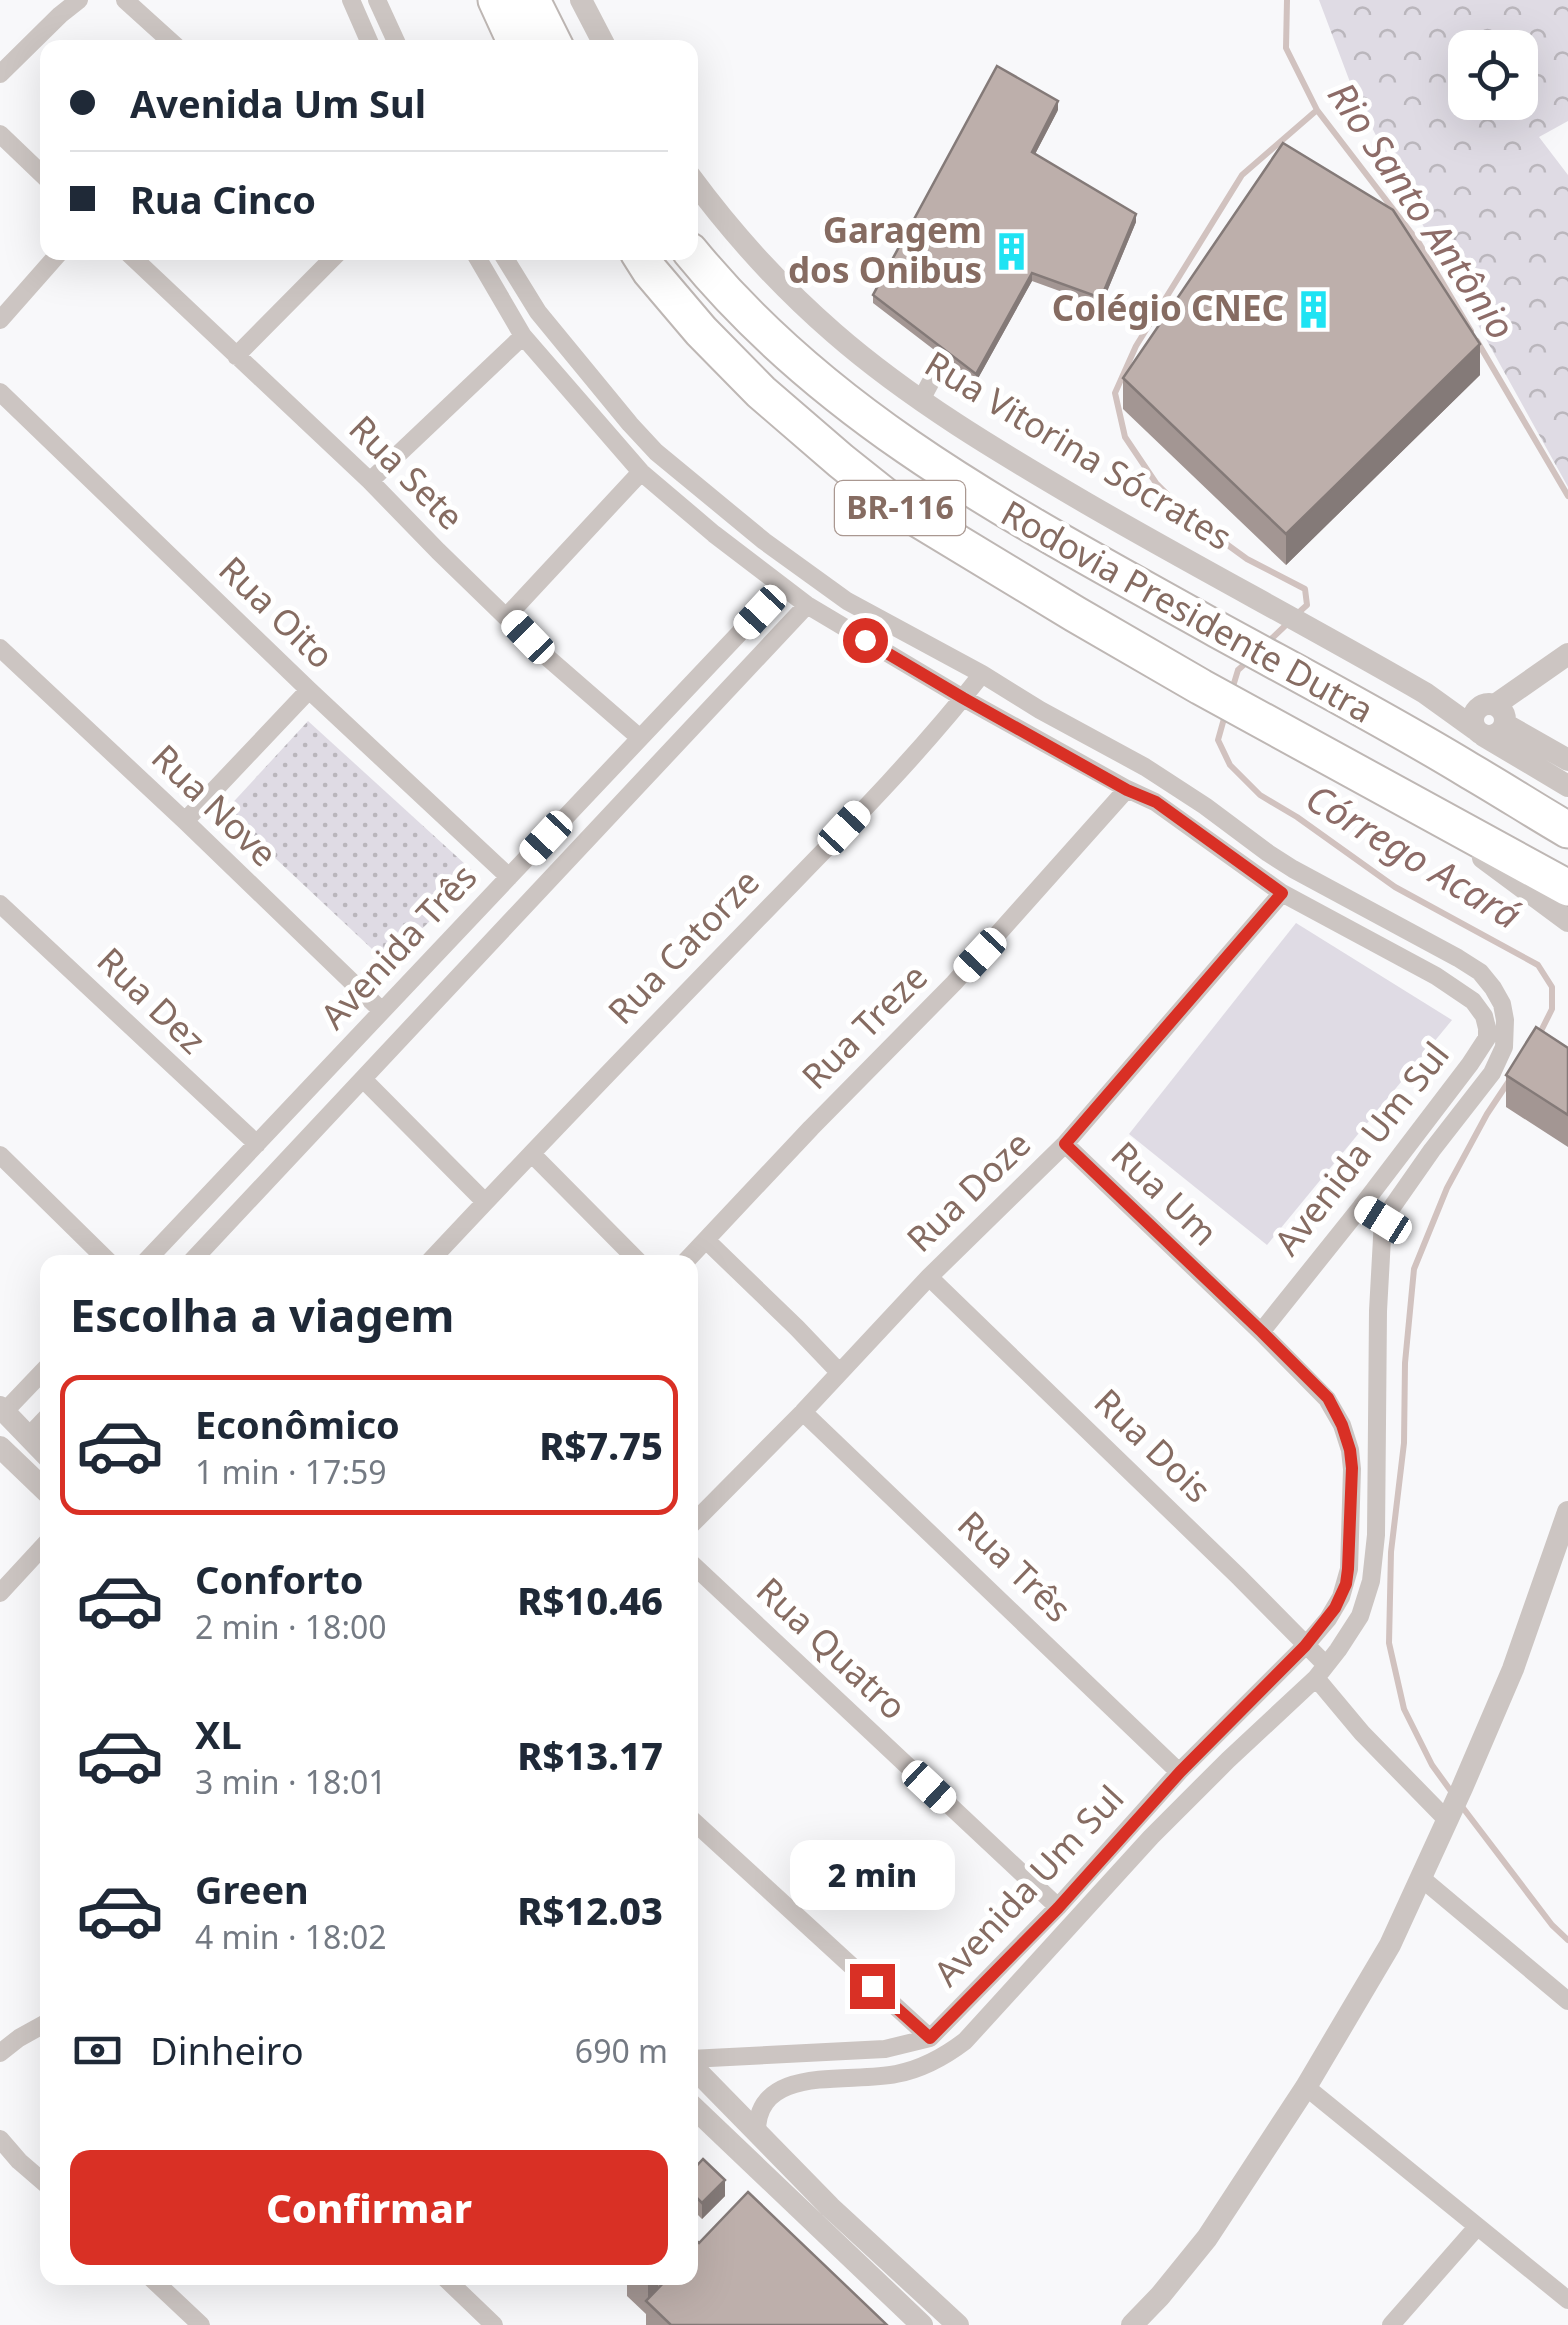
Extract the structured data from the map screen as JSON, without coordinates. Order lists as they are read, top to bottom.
{
  "streets": {
    "highway": ["BR-116", "Rodovia Presidente Dutra"],
    "street": [
      "Rua Vitorina Sócrates",
      "Rua Sete",
      "Rua Oito",
      "Rua Nove",
      "Avenida Três",
      "Rua Catorze",
      "Rua Dez",
      "Rua Treze",
      "Avenida Um Sul",
      "Rua Doze",
      "Rua Um",
      "Rua Dois",
      "Rua Três",
      "Rua Quatro"
    ]
  },
  "crossings": [
    ["Rua Sete", "Avenida Três"],
    ["Rua Oito", "Avenida Três"],
    ["Rua Nove", "Avenida Três"],
    ["Avenida Três", "Rua Dez"],
    ["Avenida Três", "Avenida Um Sul"],
    ["Rua Catorze", "Avenida Um Sul"],
    ["Rua Treze", "Avenida Um Sul"],
    ["Avenida Um Sul", "Rua Doze"],
    ["Avenida Um Sul", "Rua Um"],
    ["Avenida Um Sul", "Rua Dois"],
    ["Avenida Um Sul", "Rua Três"],
    ["Avenida Um Sul", "Rua Quatro"],
    ["Rua Doze", "Rua Um"],
    ["Rua Doze", "Rua Dois"],
    ["Rua Doze", "Rua Três"]
  ],
  "water": ["Rio Santo Antônio", "Córrego Acará"],
  "places": {
    "building": ["Garagem dos Onibus", "Colégio CNEC"]
  },
  "page": {
    "banner": ["Avenida Um Sul", "Rua Cinco"],
    "heading": "Escolha a viagem",
    "list": [
      {
        "name": "Econômico",
        "note": "1 min · 17:59",
        "value": "R$7.75"
      },
      {
        "name": "Conforto",
        "note": "2 min · 18:00",
        "value": "R$10.46"
      },
      {
        "name": "XL",
        "note": "3 min · 18:01",
        "value": "R$13.17"
      },
      {
        "name": "Green",
        "note": "4 min · 18:02",
        "value": "R$12.03"
      }
    ],
    "bubble": "2 min",
    "pay": ["Dinheiro", "690 m"],
    "buttons": "Confirmar"
  }
}
